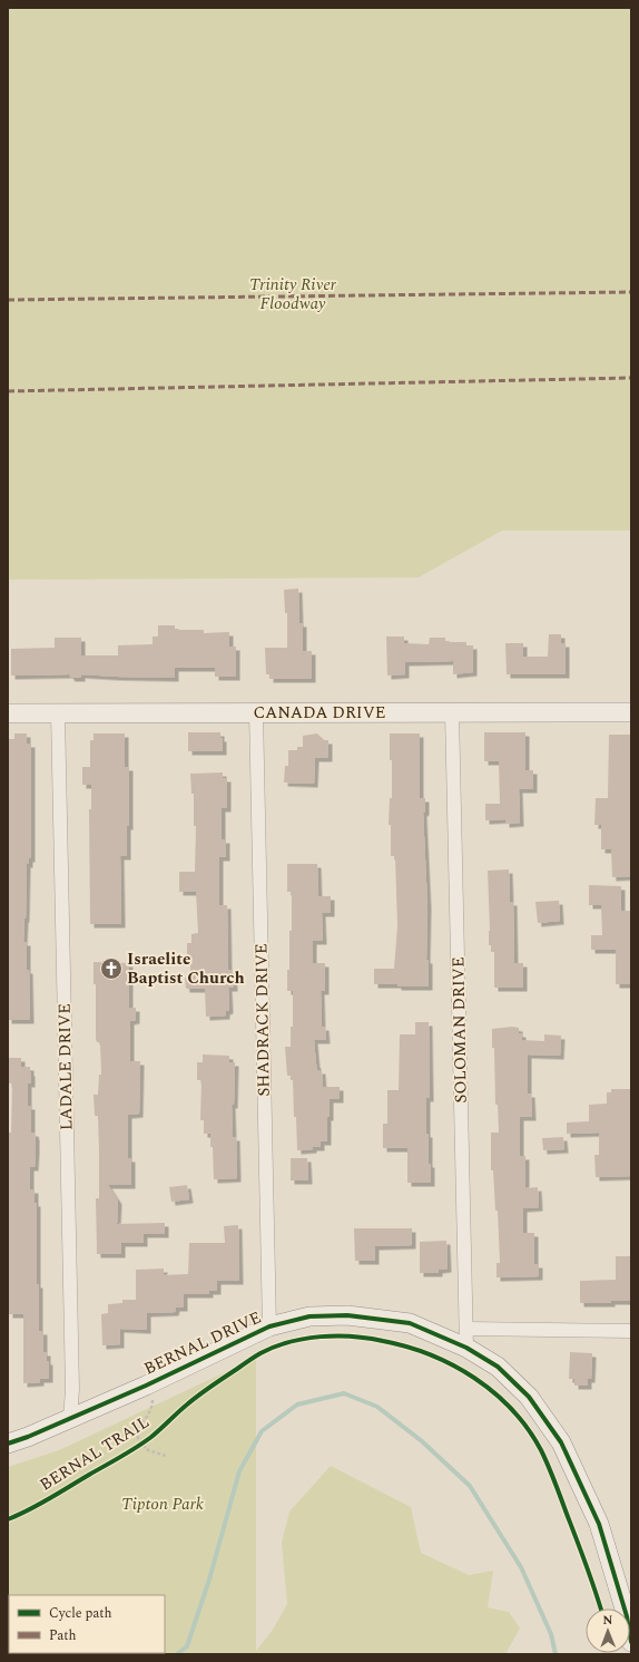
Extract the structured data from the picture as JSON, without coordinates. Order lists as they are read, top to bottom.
{
  "streets": {
    "street": [
      "CANADA DRIVE",
      "SHADRACK DRIVE",
      "SOLOMAN DRIVE",
      "LADALE DRIVE",
      "BERNAL DRIVE"
    ],
    "cycle path": ["BERNAL TRAIL"]
  },
  "crossings": [
    ["CANADA DRIVE", "SHADRACK DRIVE"],
    ["CANADA DRIVE", "SOLOMAN DRIVE"],
    ["CANADA DRIVE", "LADALE DRIVE"],
    ["SHADRACK DRIVE", "BERNAL DRIVE"],
    ["SOLOMAN DRIVE", "BERNAL DRIVE"],
    ["LADALE DRIVE", "BERNAL DRIVE"]
  ],
  "parks": ["Trinity River Floodway", "Tipton Park"],
  "places": {
    "church": ["Israelite Baptist Church"]
  },
  "legend": ["Cycle path", "Path"],
  "north": "top"
}
